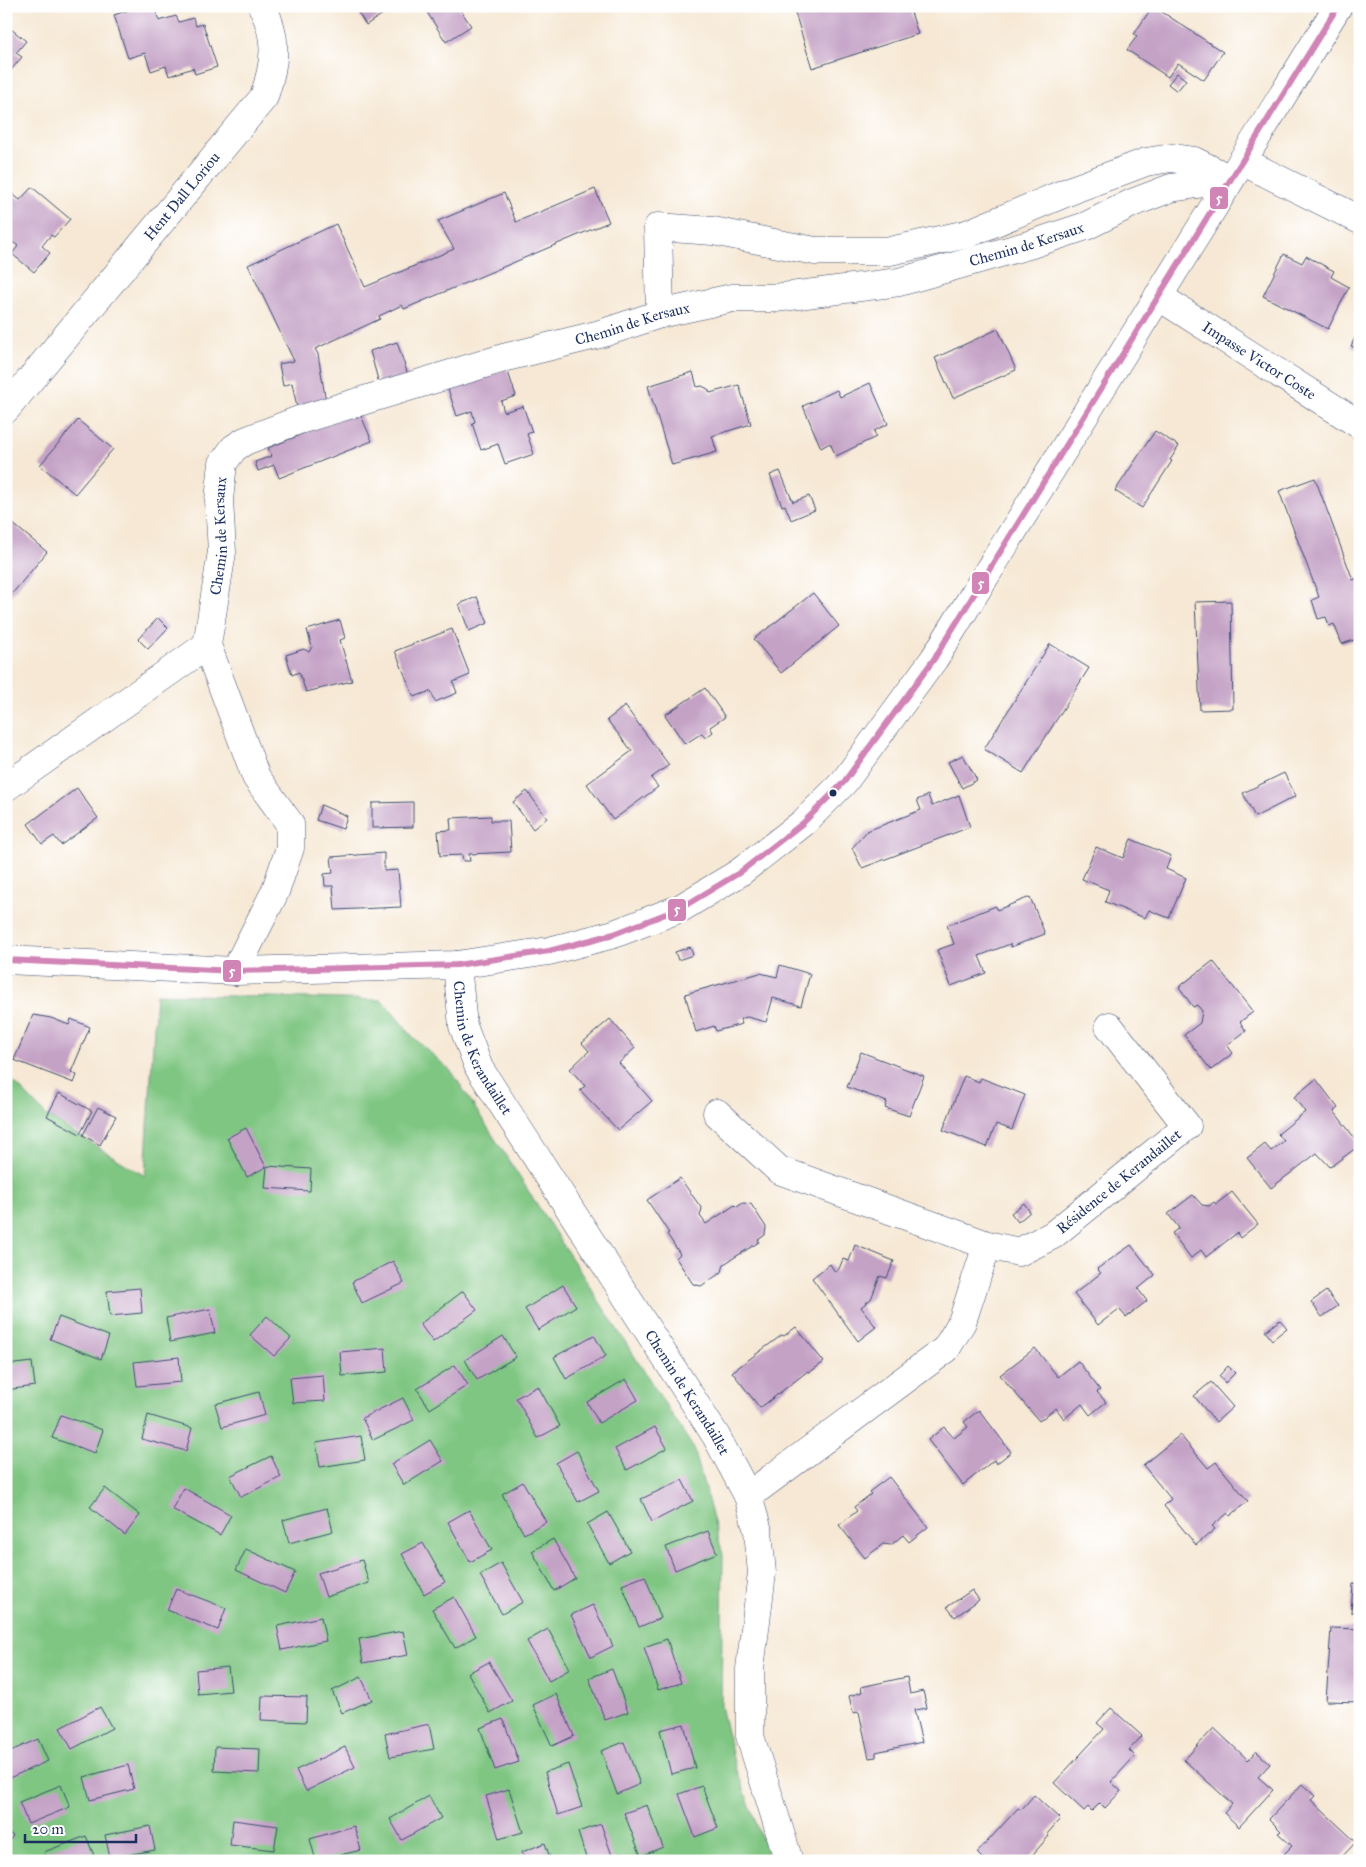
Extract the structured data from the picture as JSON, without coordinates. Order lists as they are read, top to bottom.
{
  "streets": {
    "street": [
      "Hent Dall Loriou",
      "Chemin de Kersaux",
      "Impasse Victor Coste",
      "Chemin de Kerandaillet",
      "Résidence de Kerandaillet"
    ]
  },
  "lines": ["transit line 5"],
  "scale_bar": "20 m"
}
